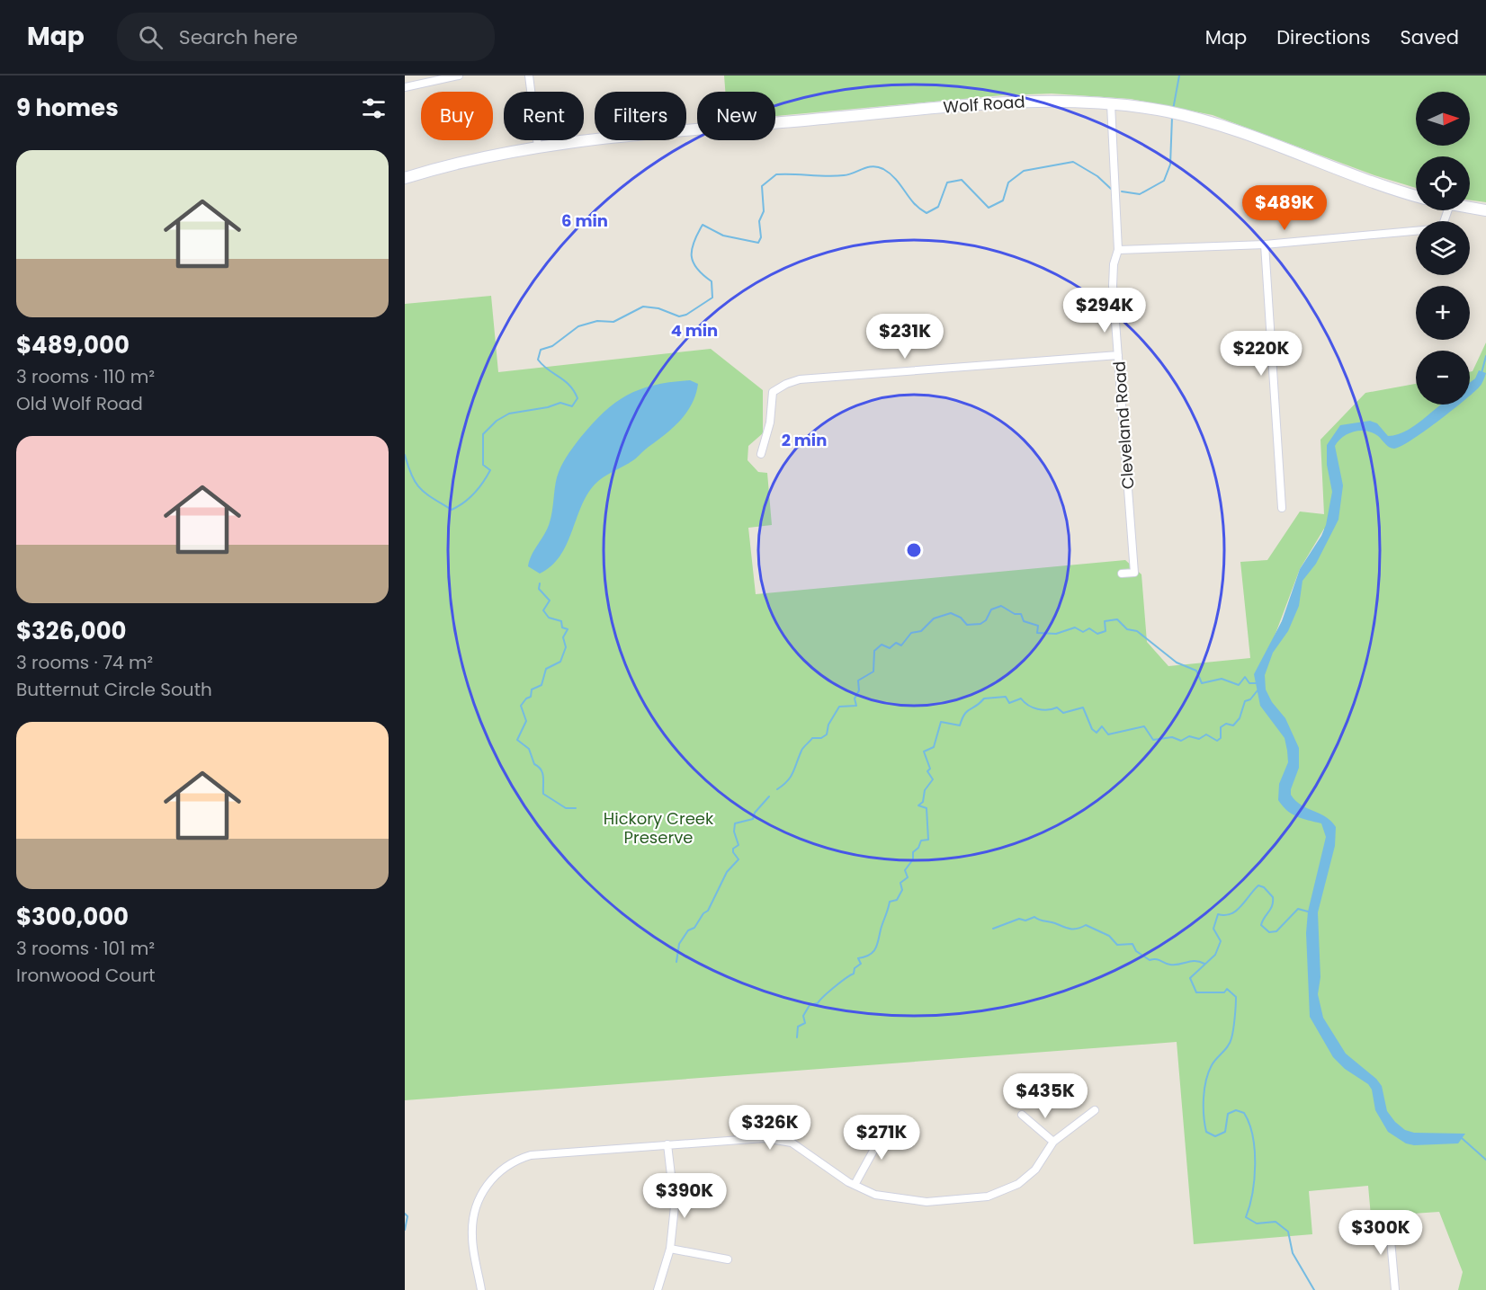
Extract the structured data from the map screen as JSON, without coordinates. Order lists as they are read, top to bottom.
{
  "streets": {
    "main road": ["Wolf Road"],
    "street": ["Cleveland Road"]
  },
  "crossings": [
    ["Wolf Road", "Cleveland Road"]
  ],
  "parks": ["Hickory Creek Preserve"],
  "north": "right",
  "page": {
    "header": "Map",
    "search": "Search here",
    "nav": ["Map", "Directions", "Saved"],
    "heading": "9 homes",
    "map_buttons": ["+", "−"],
    "chip": [
      "Buy",
      "Rent",
      "Filters",
      "New"
    ],
    "list": [
      {
        "name": "$489,000",
        "note": "3 rooms · 110 m² · Old Wolf Road"
      },
      {
        "name": "$326,000",
        "note": "3 rooms · 74 m² · Butternut Circle South"
      },
      {
        "name": "$300,000",
        "note": "3 rooms · 101 m² · Ironwood Court"
      }
    ],
    "price": [
      "$489K",
      "$294K",
      "$231K",
      "$220K",
      "$435K",
      "$326K",
      "$271K",
      "$390K",
      "$300K"
    ]
  },
  "rings": ["6 min", "4 min", "2 min"]
}
